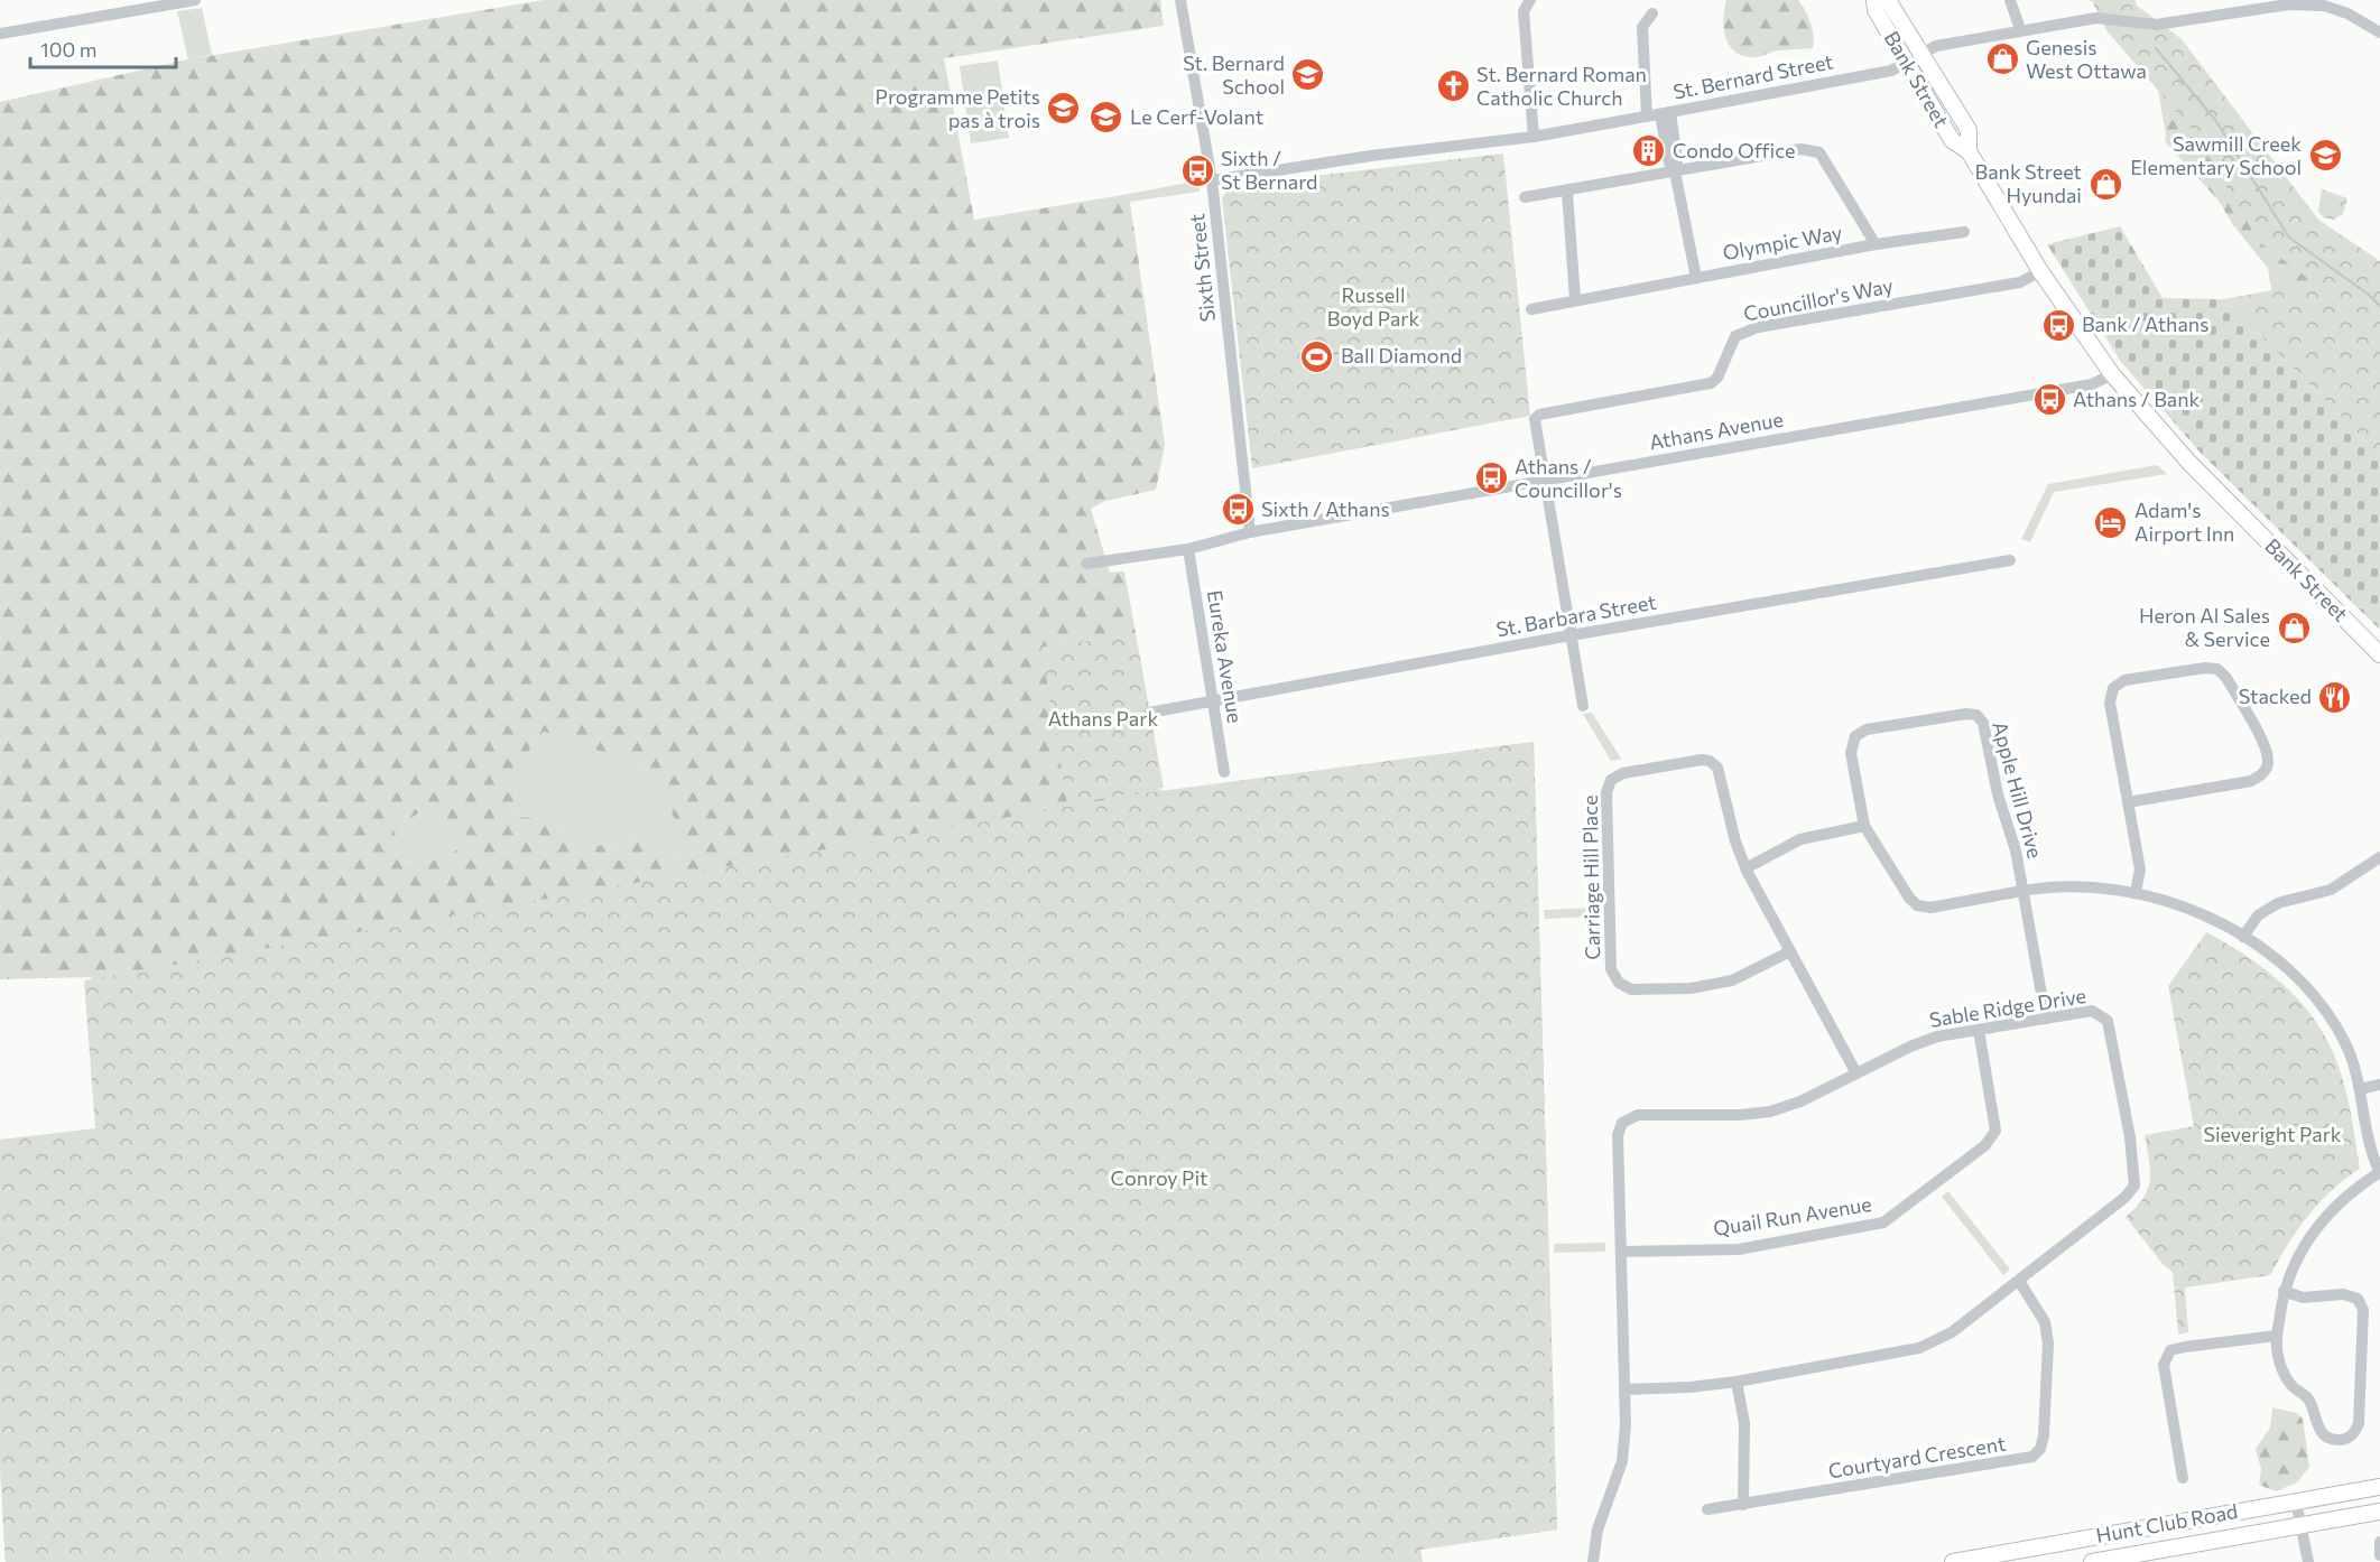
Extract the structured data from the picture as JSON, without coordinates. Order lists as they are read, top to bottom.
{
  "streets": {
    "main road": ["Bank Street", "Hunt Club Road"],
    "street": [
      "St. Bernard Street",
      "Olympic Way",
      "Sixth Street",
      "Councillor's Way",
      "Athans Avenue",
      "St. Barbara Street",
      "Eureka Avenue",
      "Apple Hill Drive",
      "Carriage Hill Place",
      "Sable Ridge Drive",
      "Quail Run Avenue",
      "Courtyard Crescent"
    ]
  },
  "crossings": [
    ["St. Bernard Street", "Bank Street"],
    ["St. Bernard Street", "Sixth Street"],
    ["Bank Street", "Councillor's Way"],
    ["Bank Street", "Athans Avenue"],
    ["Sixth Street", "Athans Avenue"],
    ["Councillor's Way", "Athans Avenue"],
    ["Athans Avenue", "Eureka Avenue"],
    ["St. Barbara Street", "Eureka Avenue"],
    ["Carriage Hill Place", "Sable Ridge Drive"],
    ["Sable Ridge Drive", "Quail Run Avenue"],
    ["Sable Ridge Drive", "Courtyard Crescent"]
  ],
  "parks": [
    "Russell Boyd Park",
    "Athans Park",
    "Sieveright Park",
    "Conroy Pit"
  ],
  "places": {
    "shop": ["Genesis West Ottawa", "Bank Street Hyundai", "Heron Al Sales & Service"],
    "school or university": [
      "St. Bernard School",
      "Programme Petits pas à trois",
      "Le Cerf-Volant",
      "Sawmill Creek Elementary School"
    ],
    "church": ["St. Bernard Roman Catholic Church"],
    "building": ["Condo Office"],
    "bus stop": [
      "Sixth / St Bernard",
      "Bank / Athans",
      "Athans / Bank",
      "Athans / Councillor's",
      "Sixth / Athans"
    ],
    "sports": ["Ball Diamond"],
    "hotel": ["Adam's Airport Inn"],
    "restaurant": ["Stacked"]
  },
  "scale_bar": "100 m"
}
